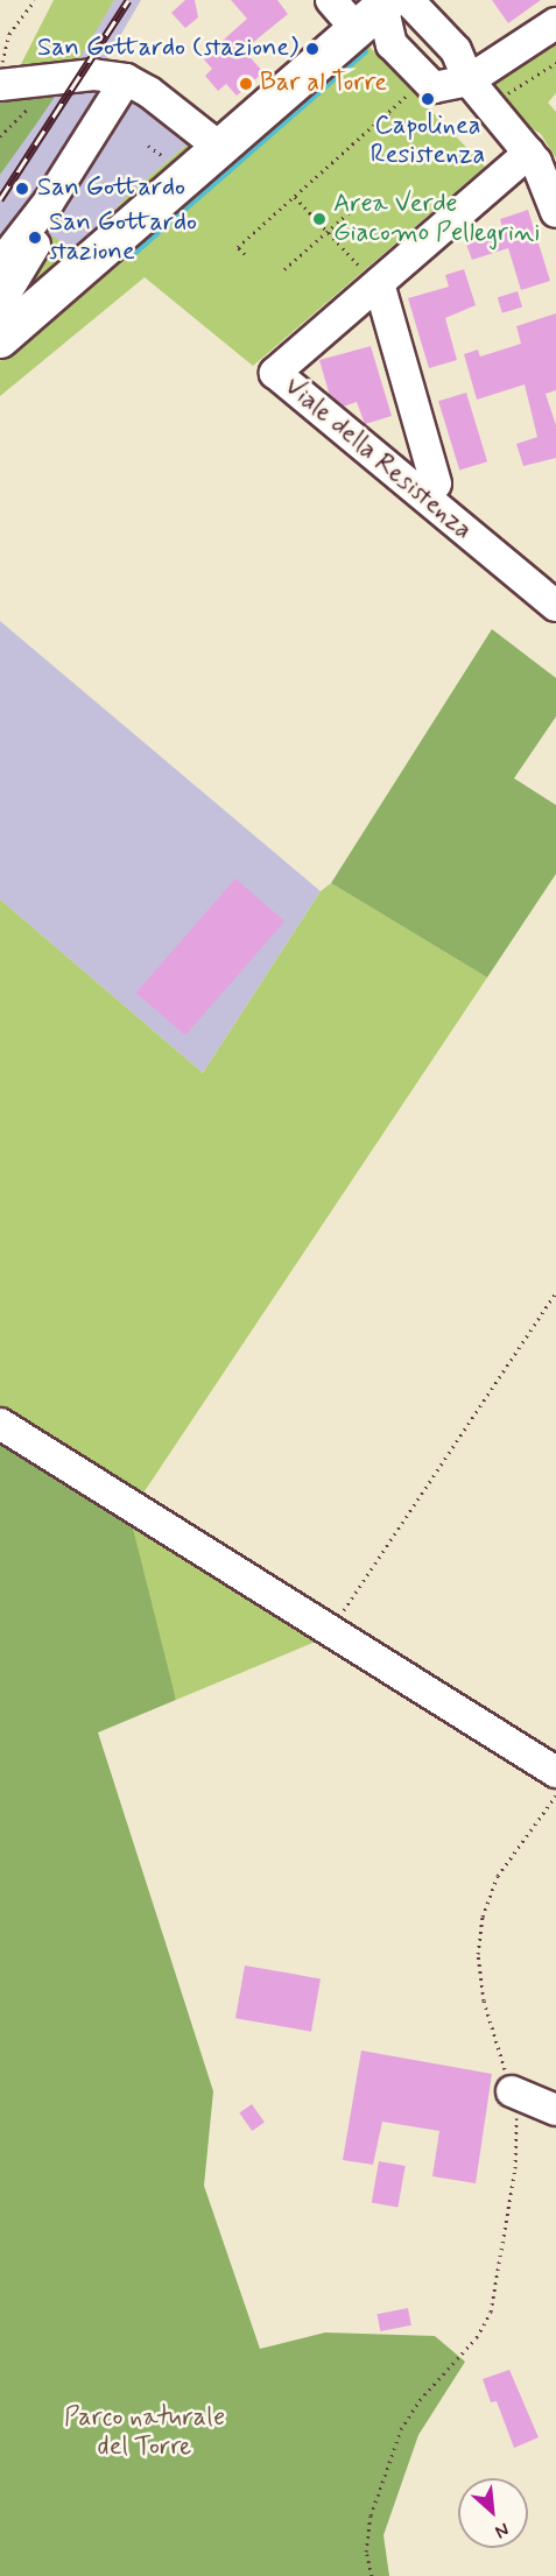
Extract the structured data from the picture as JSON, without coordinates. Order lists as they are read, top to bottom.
{
  "streets": {
    "street": ["Viale della Resistenza"]
  },
  "parks": ["Parco naturale del Torre"],
  "places": [
    "San Gottardo (stazione)",
    "Bar al Torre",
    "Capolinea Resistenza",
    "San Gottardo",
    "Area Verde Giacomo Pellegrini",
    "San Gottardo stazione"
  ],
  "north": "bottom right"
}
